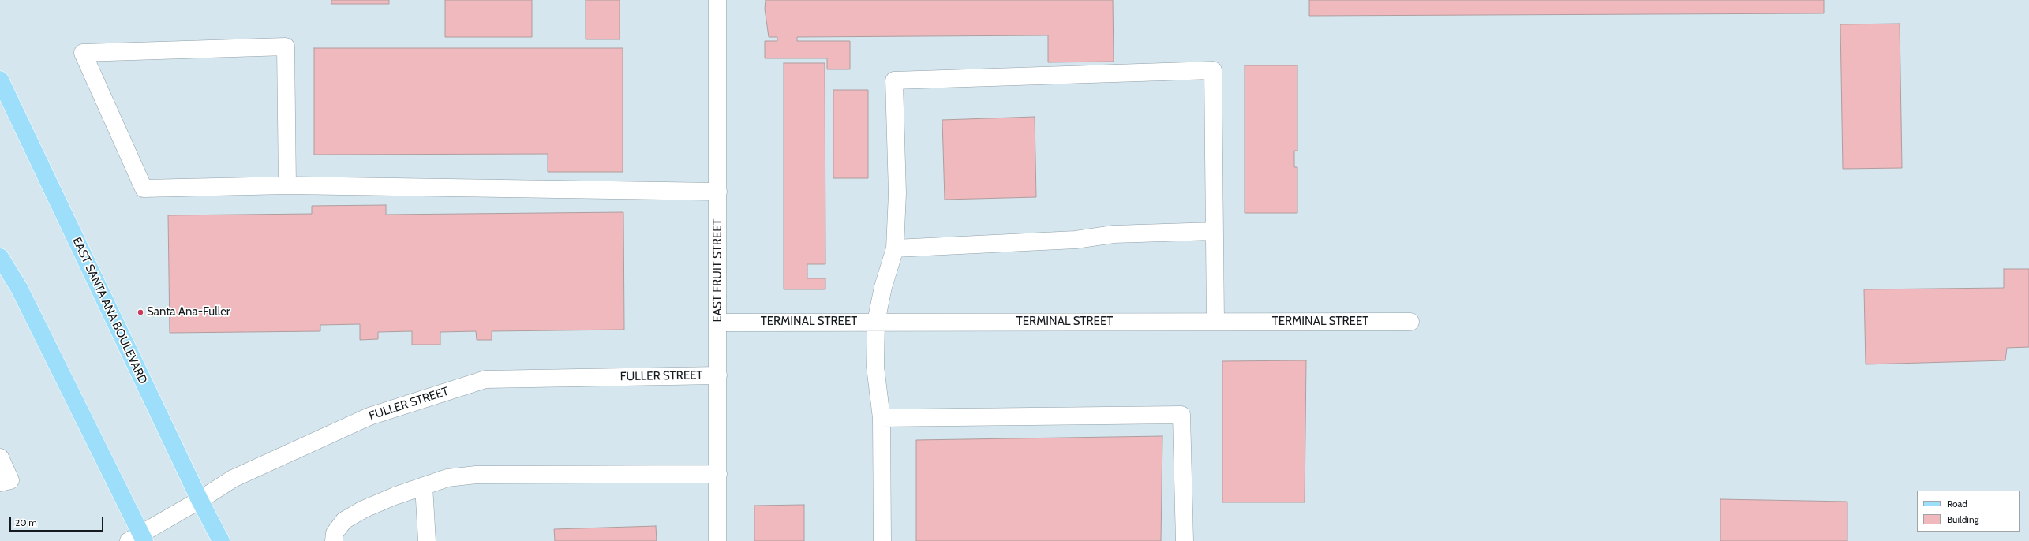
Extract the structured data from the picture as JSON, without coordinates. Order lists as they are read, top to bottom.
{
  "streets": {
    "main road": ["EAST SANTA ANA BOULEVARD"],
    "street": ["EAST FRUIT STREET", "TERMINAL STREET", "FULLER STREET"]
  },
  "crossings": [
    ["EAST FRUIT STREET", "TERMINAL STREET"],
    ["EAST FRUIT STREET", "FULLER STREET"],
    ["EAST SANTA ANA BOULEVARD", "FULLER STREET"]
  ],
  "places": ["Santa Ana-Fuller"],
  "legend": ["Road", "Building"],
  "scale_bar": "20 m"
}
